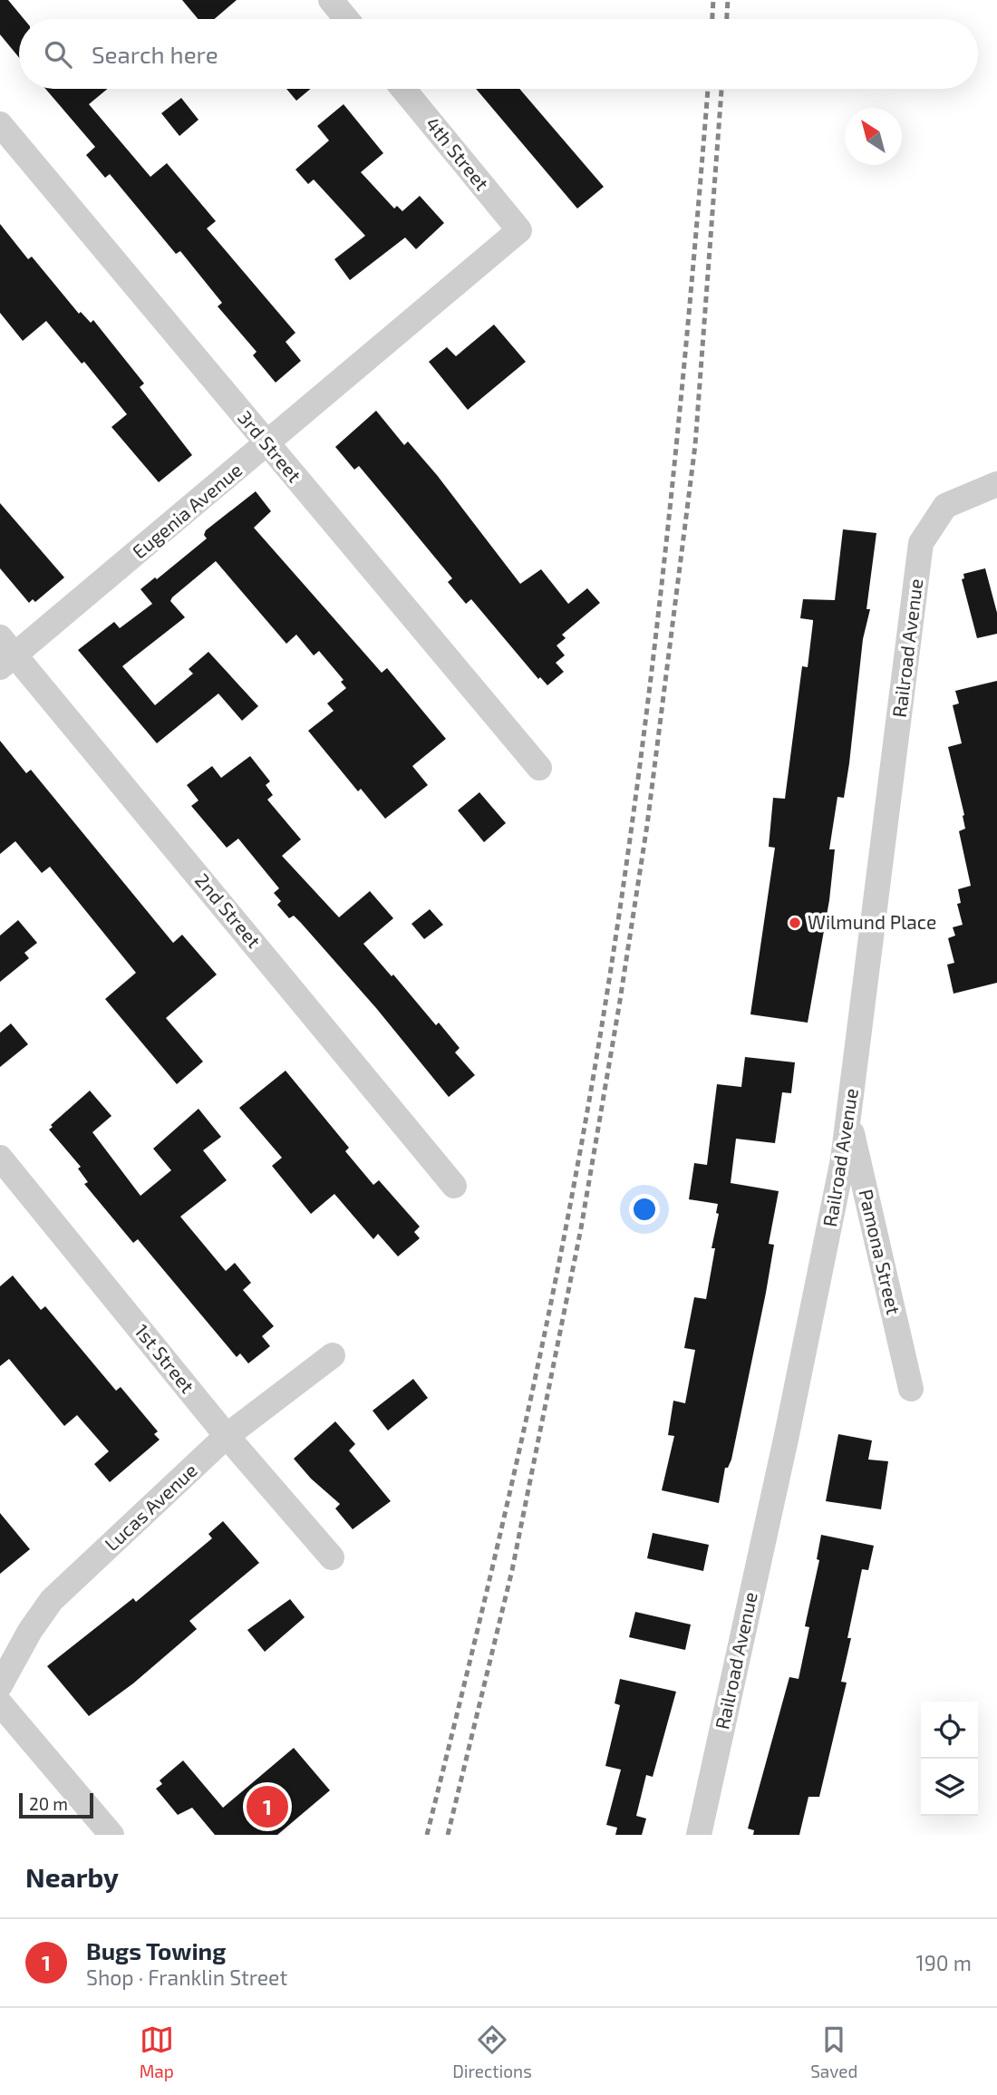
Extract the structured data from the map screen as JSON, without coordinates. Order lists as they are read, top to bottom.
{
  "streets": {
    "street": [
      "4th Street",
      "3rd Street",
      "Eugenia Avenue",
      "Railroad Avenue",
      "2nd Street",
      "Pamona Street",
      "1st Street",
      "Lucas Avenue"
    ]
  },
  "crossings": [
    ["4th Street", "Eugenia Avenue"],
    ["3rd Street", "Eugenia Avenue"],
    ["Eugenia Avenue", "2nd Street"],
    ["Railroad Avenue", "Pamona Street"],
    ["1st Street", "Lucas Avenue"]
  ],
  "places": ["Wilmund Place"],
  "scale_bar": "20 m",
  "north": "top left",
  "page": {
    "search": "Search here",
    "pins": "1",
    "scale": "20 m",
    "heading": "Nearby",
    "list": [
      {
        "mark": "1",
        "name": "Bugs Towing",
        "note": "Shop · Franklin Street",
        "value": "190 m"
      }
    ],
    "nav": ["Map", "Directions", "Saved"]
  }
}
